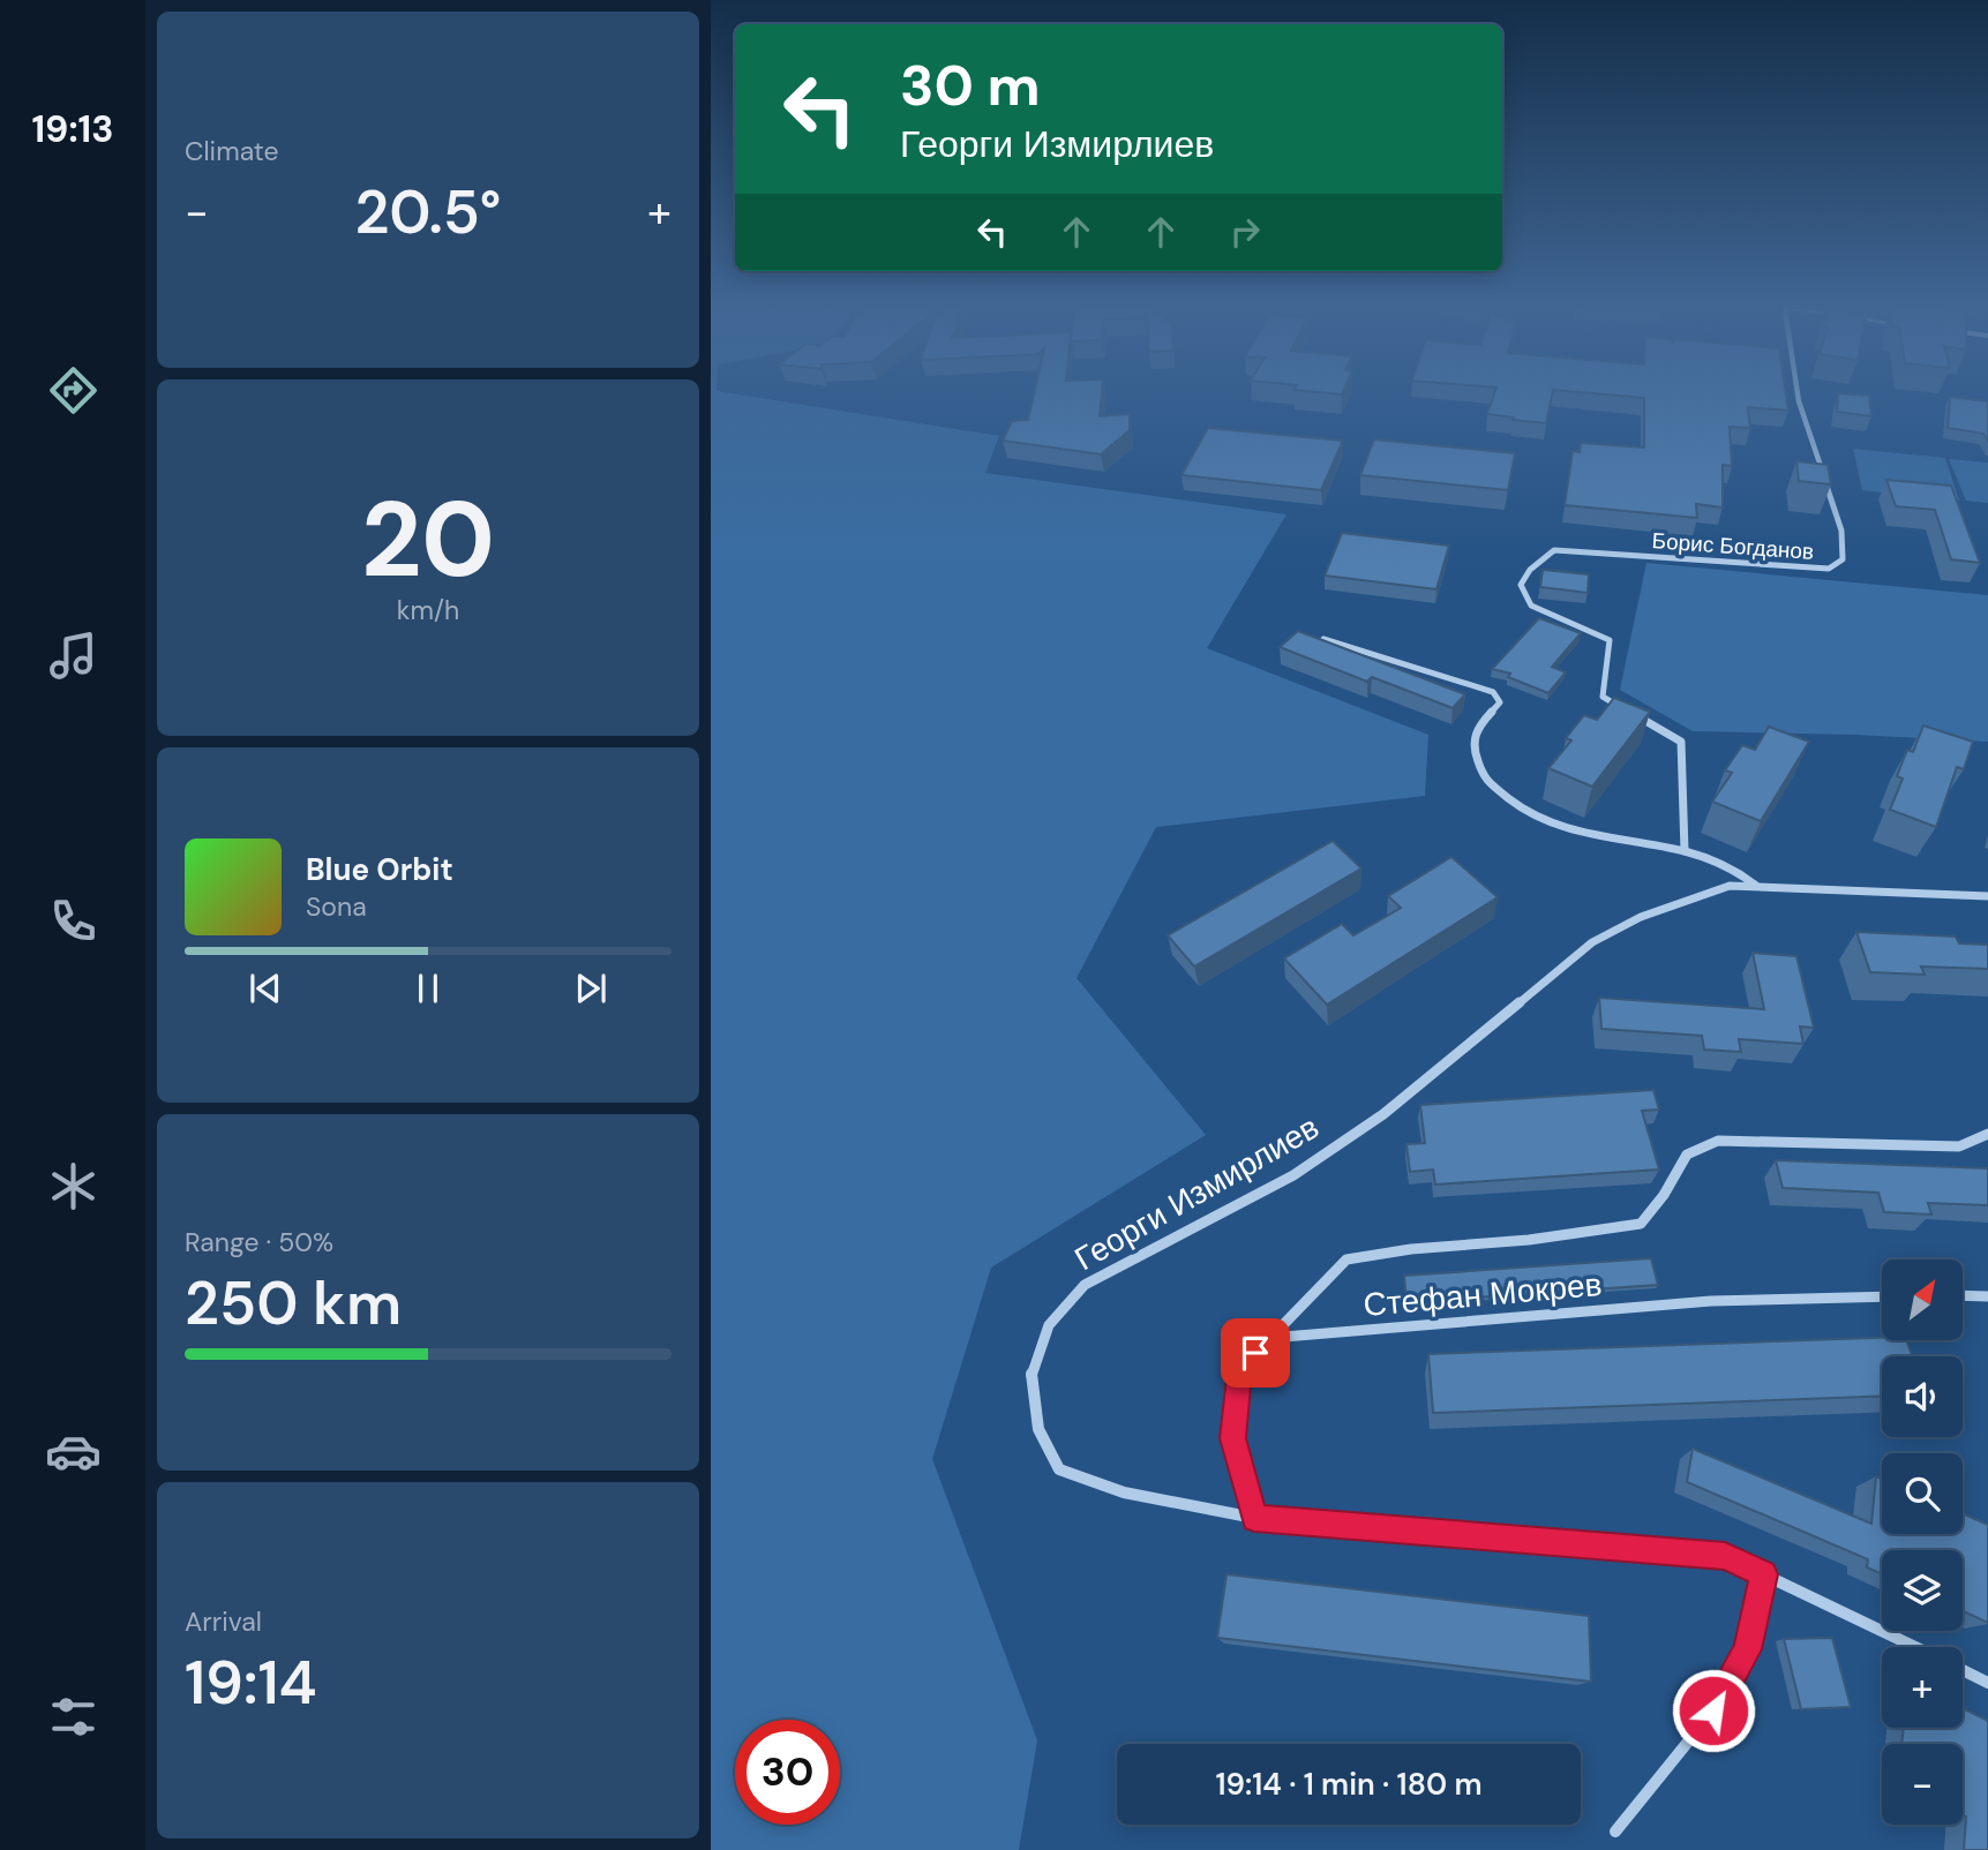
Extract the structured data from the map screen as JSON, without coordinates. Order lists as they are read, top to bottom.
{
  "streets": {
    "street": ["Борис Богданов", "Георги Измирлиев", "Стефан Мокрев"]
  },
  "north": "top right",
  "page": {
    "tabs": "19:13",
    "tile": [
      "Climate",
      ["20", "km/h"],
      ["Range · 50%", "250 km"],
      ["Arrival", "19:14"]
    ],
    "turn": ["30 m", "Георги Измирлиев"],
    "heat": ["−", "20.5°", "+"],
    "song": ["Blue Orbit", "Sona"],
    "map_buttons": ["+", "−"],
    "limit": "30",
    "trip": "19:14 · 1 min · 180 m"
  }
}
